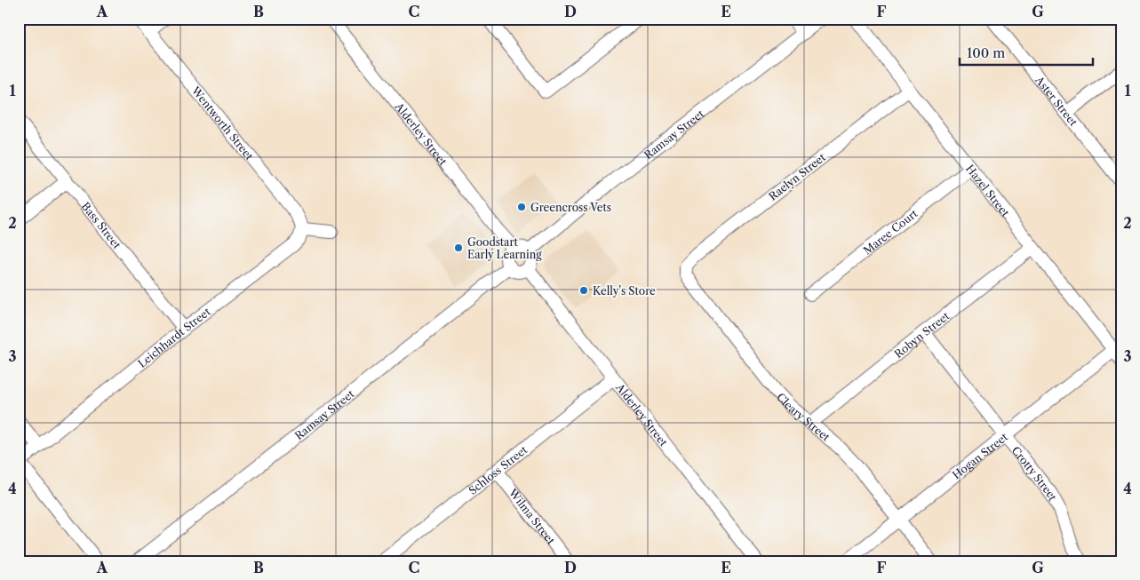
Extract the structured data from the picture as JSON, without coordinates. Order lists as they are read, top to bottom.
{
  "streets": {
    "street": [
      "Aster Street",
      "Wentworth Street",
      "Alderley Street",
      "Ramsay Street",
      "Raelyn Street",
      "Hazel Street",
      "Bass Street",
      "Maree Court",
      "Robyn Street",
      "Leichhardt Street",
      "Cleary Street",
      "Hogan Street",
      "Schloss Street",
      "Crotty Street",
      "Wilma Street"
    ]
  },
  "crossings": [
    ["Wentworth Street", "Leichhardt Street"],
    ["Alderley Street", "Ramsay Street"],
    ["Alderley Street", "Schloss Street"],
    ["Raelyn Street", "Hazel Street"],
    ["Raelyn Street", "Cleary Street"],
    ["Hazel Street", "Maree Court"],
    ["Hazel Street", "Robyn Street"],
    ["Hazel Street", "Hogan Street"],
    ["Bass Street", "Leichhardt Street"],
    ["Robyn Street", "Cleary Street"],
    ["Robyn Street", "Crotty Street"],
    ["Cleary Street", "Hogan Street"],
    ["Hogan Street", "Crotty Street"],
    ["Schloss Street", "Wilma Street"]
  ],
  "places": ["Greencross Vets", "Goodstart Early Learning", "Kelly's Store"],
  "scale_bar": "100 m",
  "grid": {
    "columns": [
      "A",
      "B",
      "C",
      "D",
      "E",
      "F",
      "G"
    ],
    "rows": [
      "1",
      "2",
      "3",
      "4"
    ]
  }
}
